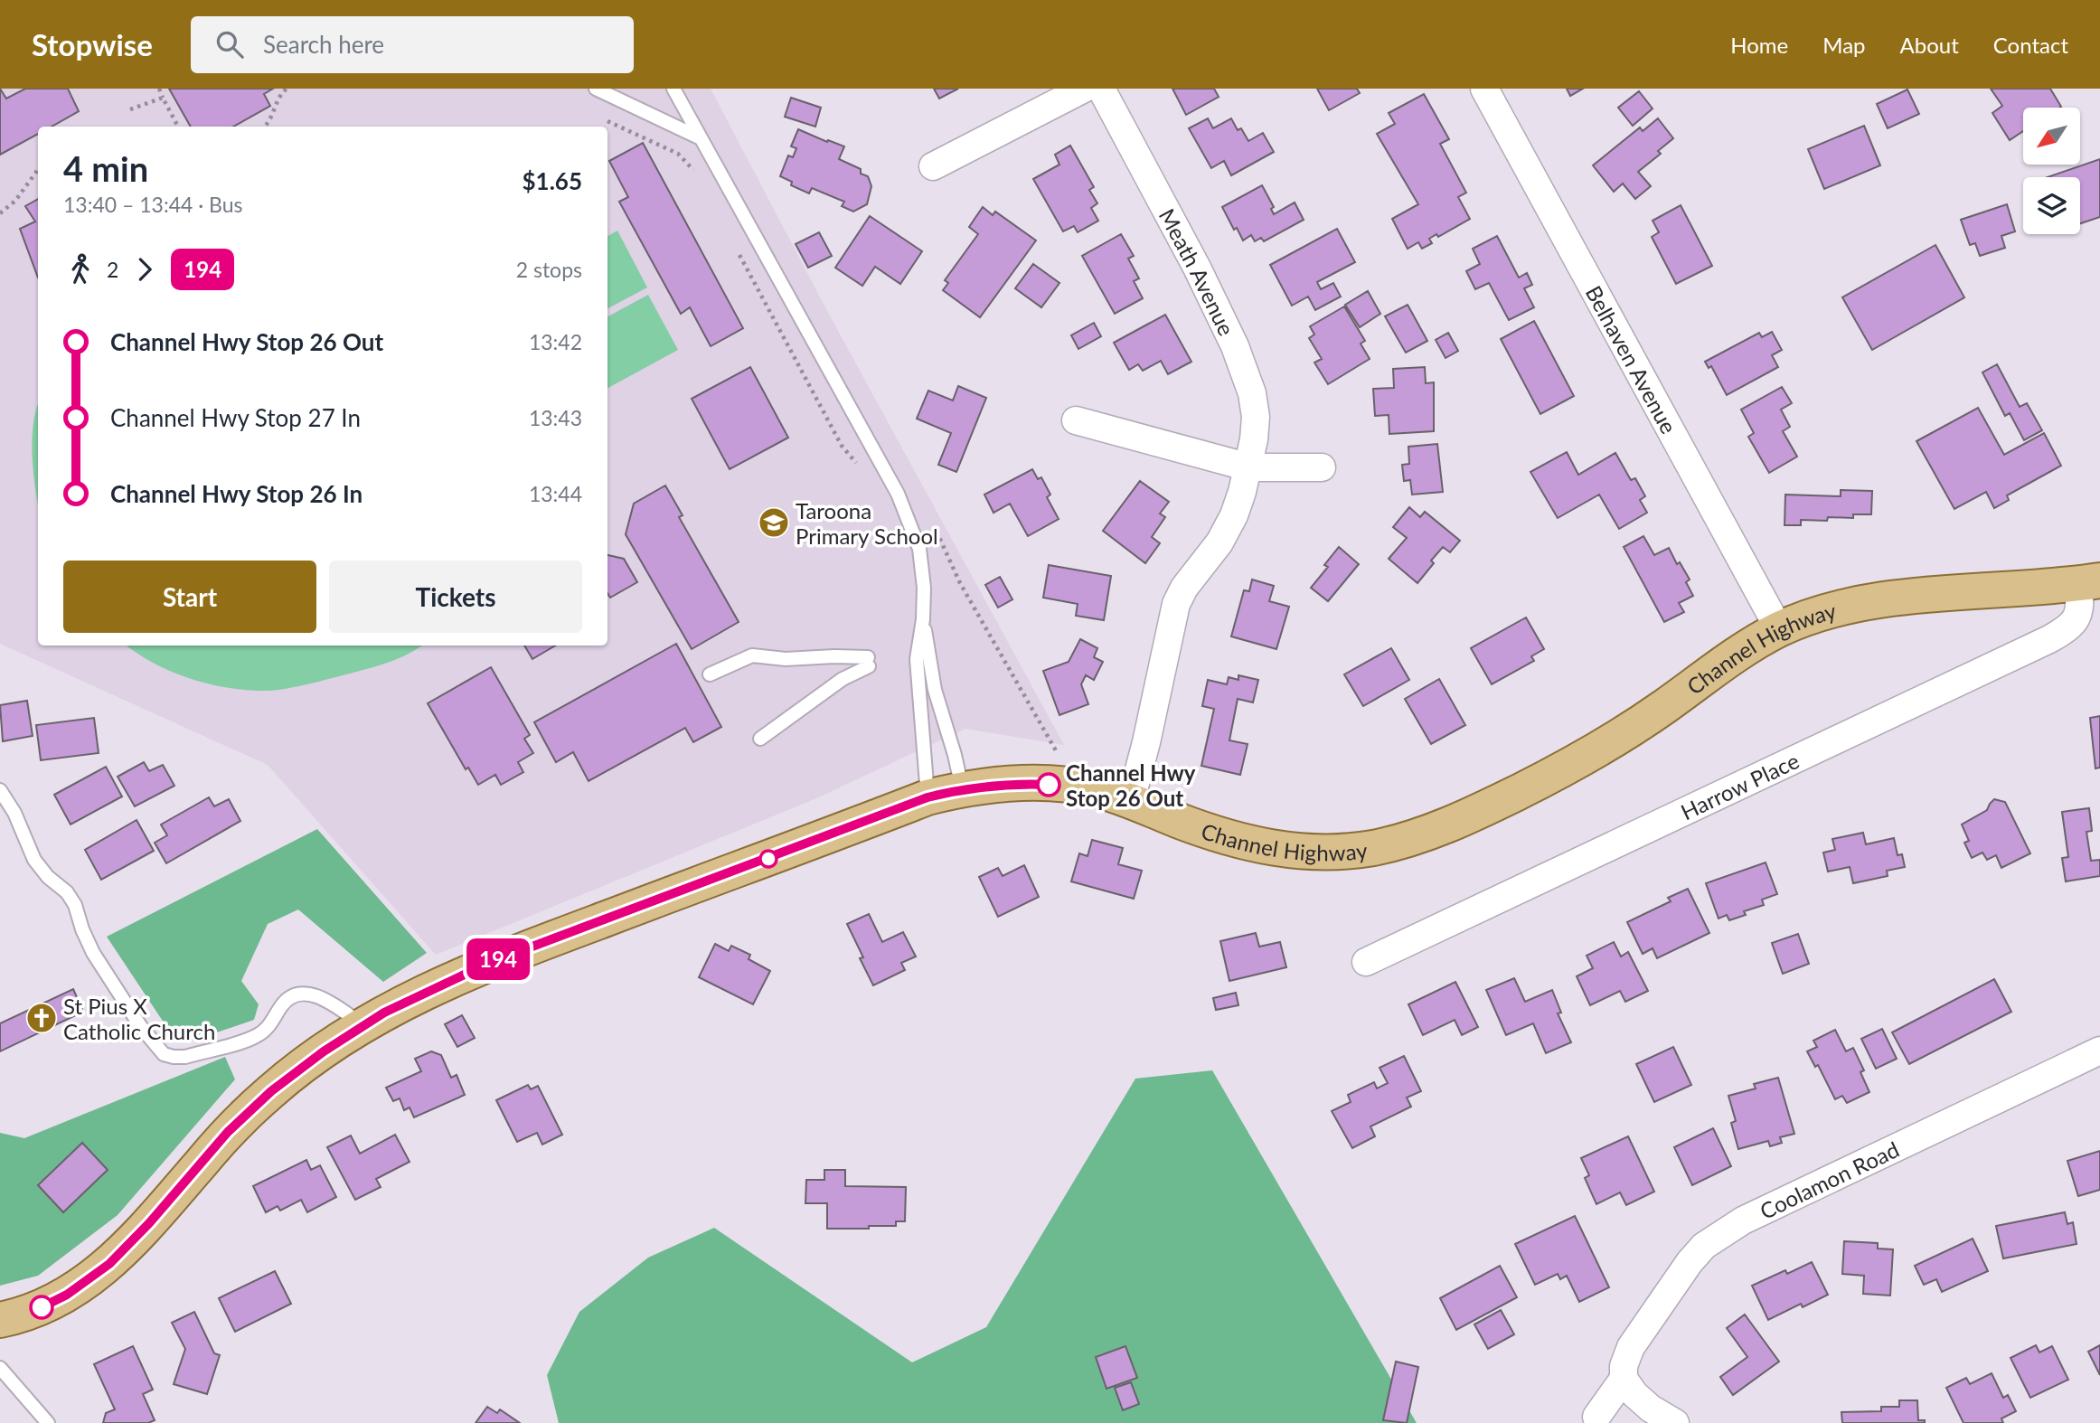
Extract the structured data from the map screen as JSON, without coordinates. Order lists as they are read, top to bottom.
{
  "streets": {
    "main road": ["Channel Highway"],
    "street": [
      "Meath Avenue",
      "Belhaven Avenue",
      "Harrow Place",
      "Coolamon Road"
    ]
  },
  "crossings": [
    ["Meath Avenue", "Channel Highway"],
    ["Belhaven Avenue", "Channel Highway"],
    ["Channel Highway", "Harrow Place"]
  ],
  "places": {
    "school or university": ["Taroona Primary School"],
    "other": ["Channel Hwy Stop 26 Out"],
    "church": ["St Pius X Catholic Church"]
  },
  "lines": ["bus line 194"],
  "north": "bottom left",
  "page": {
    "header": "Stopwise",
    "search": "Search here",
    "nav": [
      "Home",
      "Map",
      "About",
      "Contact"
    ],
    "on_map": "194",
    "heading": ["4 min", "13:40 – 13:44 · Bus", "$1.65"],
    "legs": ["2", "194", "2 stops"],
    "list": [
      {
        "name": "Channel Hwy Stop 26 Out",
        "value": "13:42"
      },
      {
        "name": "Channel Hwy Stop 27 In",
        "value": "13:43"
      },
      {
        "name": "Channel Hwy Stop 26 In",
        "value": "13:44"
      }
    ],
    "buttons": ["Start", "Tickets"]
  }
}
